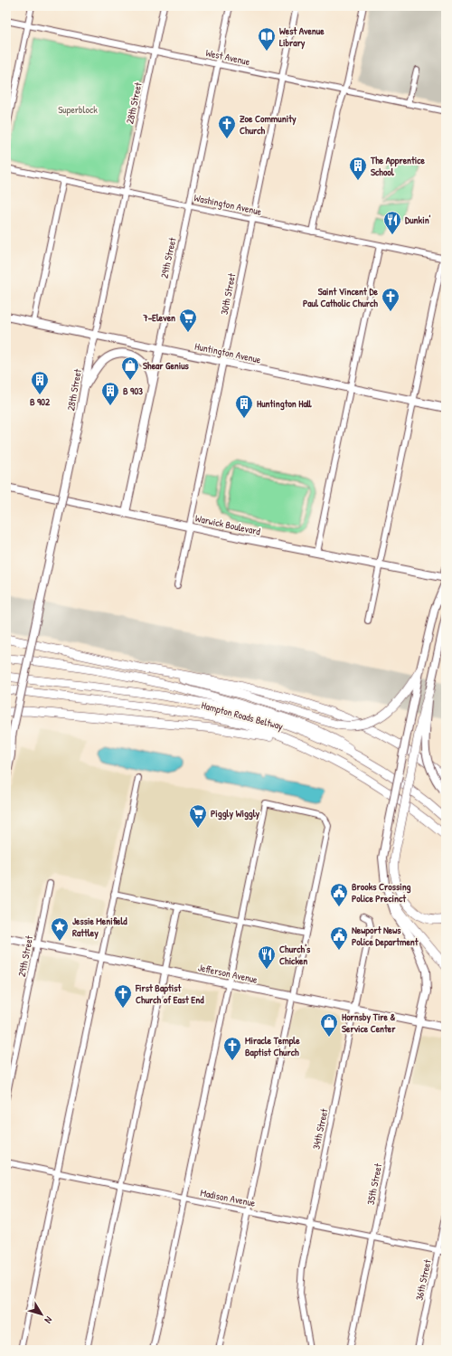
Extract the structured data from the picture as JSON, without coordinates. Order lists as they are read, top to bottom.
{
  "streets": {
    "highway": ["Hampton Roads Beltway"],
    "main road": [
      "28th Street",
      "29th Street",
      "Huntington Avenue",
      "Warwick Boulevard",
      "Jefferson Avenue"
    ],
    "street": [
      "West Avenue",
      "Washington Avenue",
      "30th Street",
      "34th Street",
      "35th Street",
      "Madison Avenue",
      "36th Street"
    ]
  },
  "crossings": [
    ["West Avenue", "28th Street"],
    ["West Avenue", "29th Street"],
    ["West Avenue", "30th Street"],
    ["28th Street", "Washington Avenue"],
    ["28th Street", "Huntington Avenue"],
    ["Washington Avenue", "29th Street"],
    ["Washington Avenue", "30th Street"],
    ["29th Street", "Huntington Avenue"],
    ["29th Street", "Warwick Boulevard"],
    ["29th Street", "Jefferson Avenue"],
    ["30th Street", "Huntington Avenue"],
    ["30th Street", "Warwick Boulevard"],
    ["Jefferson Avenue", "34th Street"],
    ["Jefferson Avenue", "35th Street"],
    ["34th Street", "Madison Avenue"],
    ["35th Street", "Madison Avenue"],
    ["Madison Avenue", "36th Street"]
  ],
  "parks": ["Superblock"],
  "places": {
    "library": ["West Avenue Library"],
    "church": [
      "Zoe Community Church",
      "Saint Vincent De Paul Catholic Church",
      "First Baptist Church of East End",
      "Miracle Temple Baptist Church"
    ],
    "building": [
      "The Apprentice School",
      "B 902",
      "B 903",
      "Huntington Hall"
    ],
    "restaurant": ["Dunkin'", "Church's Chicken"],
    "supermarket": ["7-Eleven", "Piggly Wiggly"],
    "shop": ["Shear Genius", "Hornsby Tire & Service Center"],
    "public building": ["Brooks Crossing Police Precinct", "Newport News Police Department"],
    "place": ["Jessie Menifield Rattley"]
  },
  "north": "bottom right"
}
